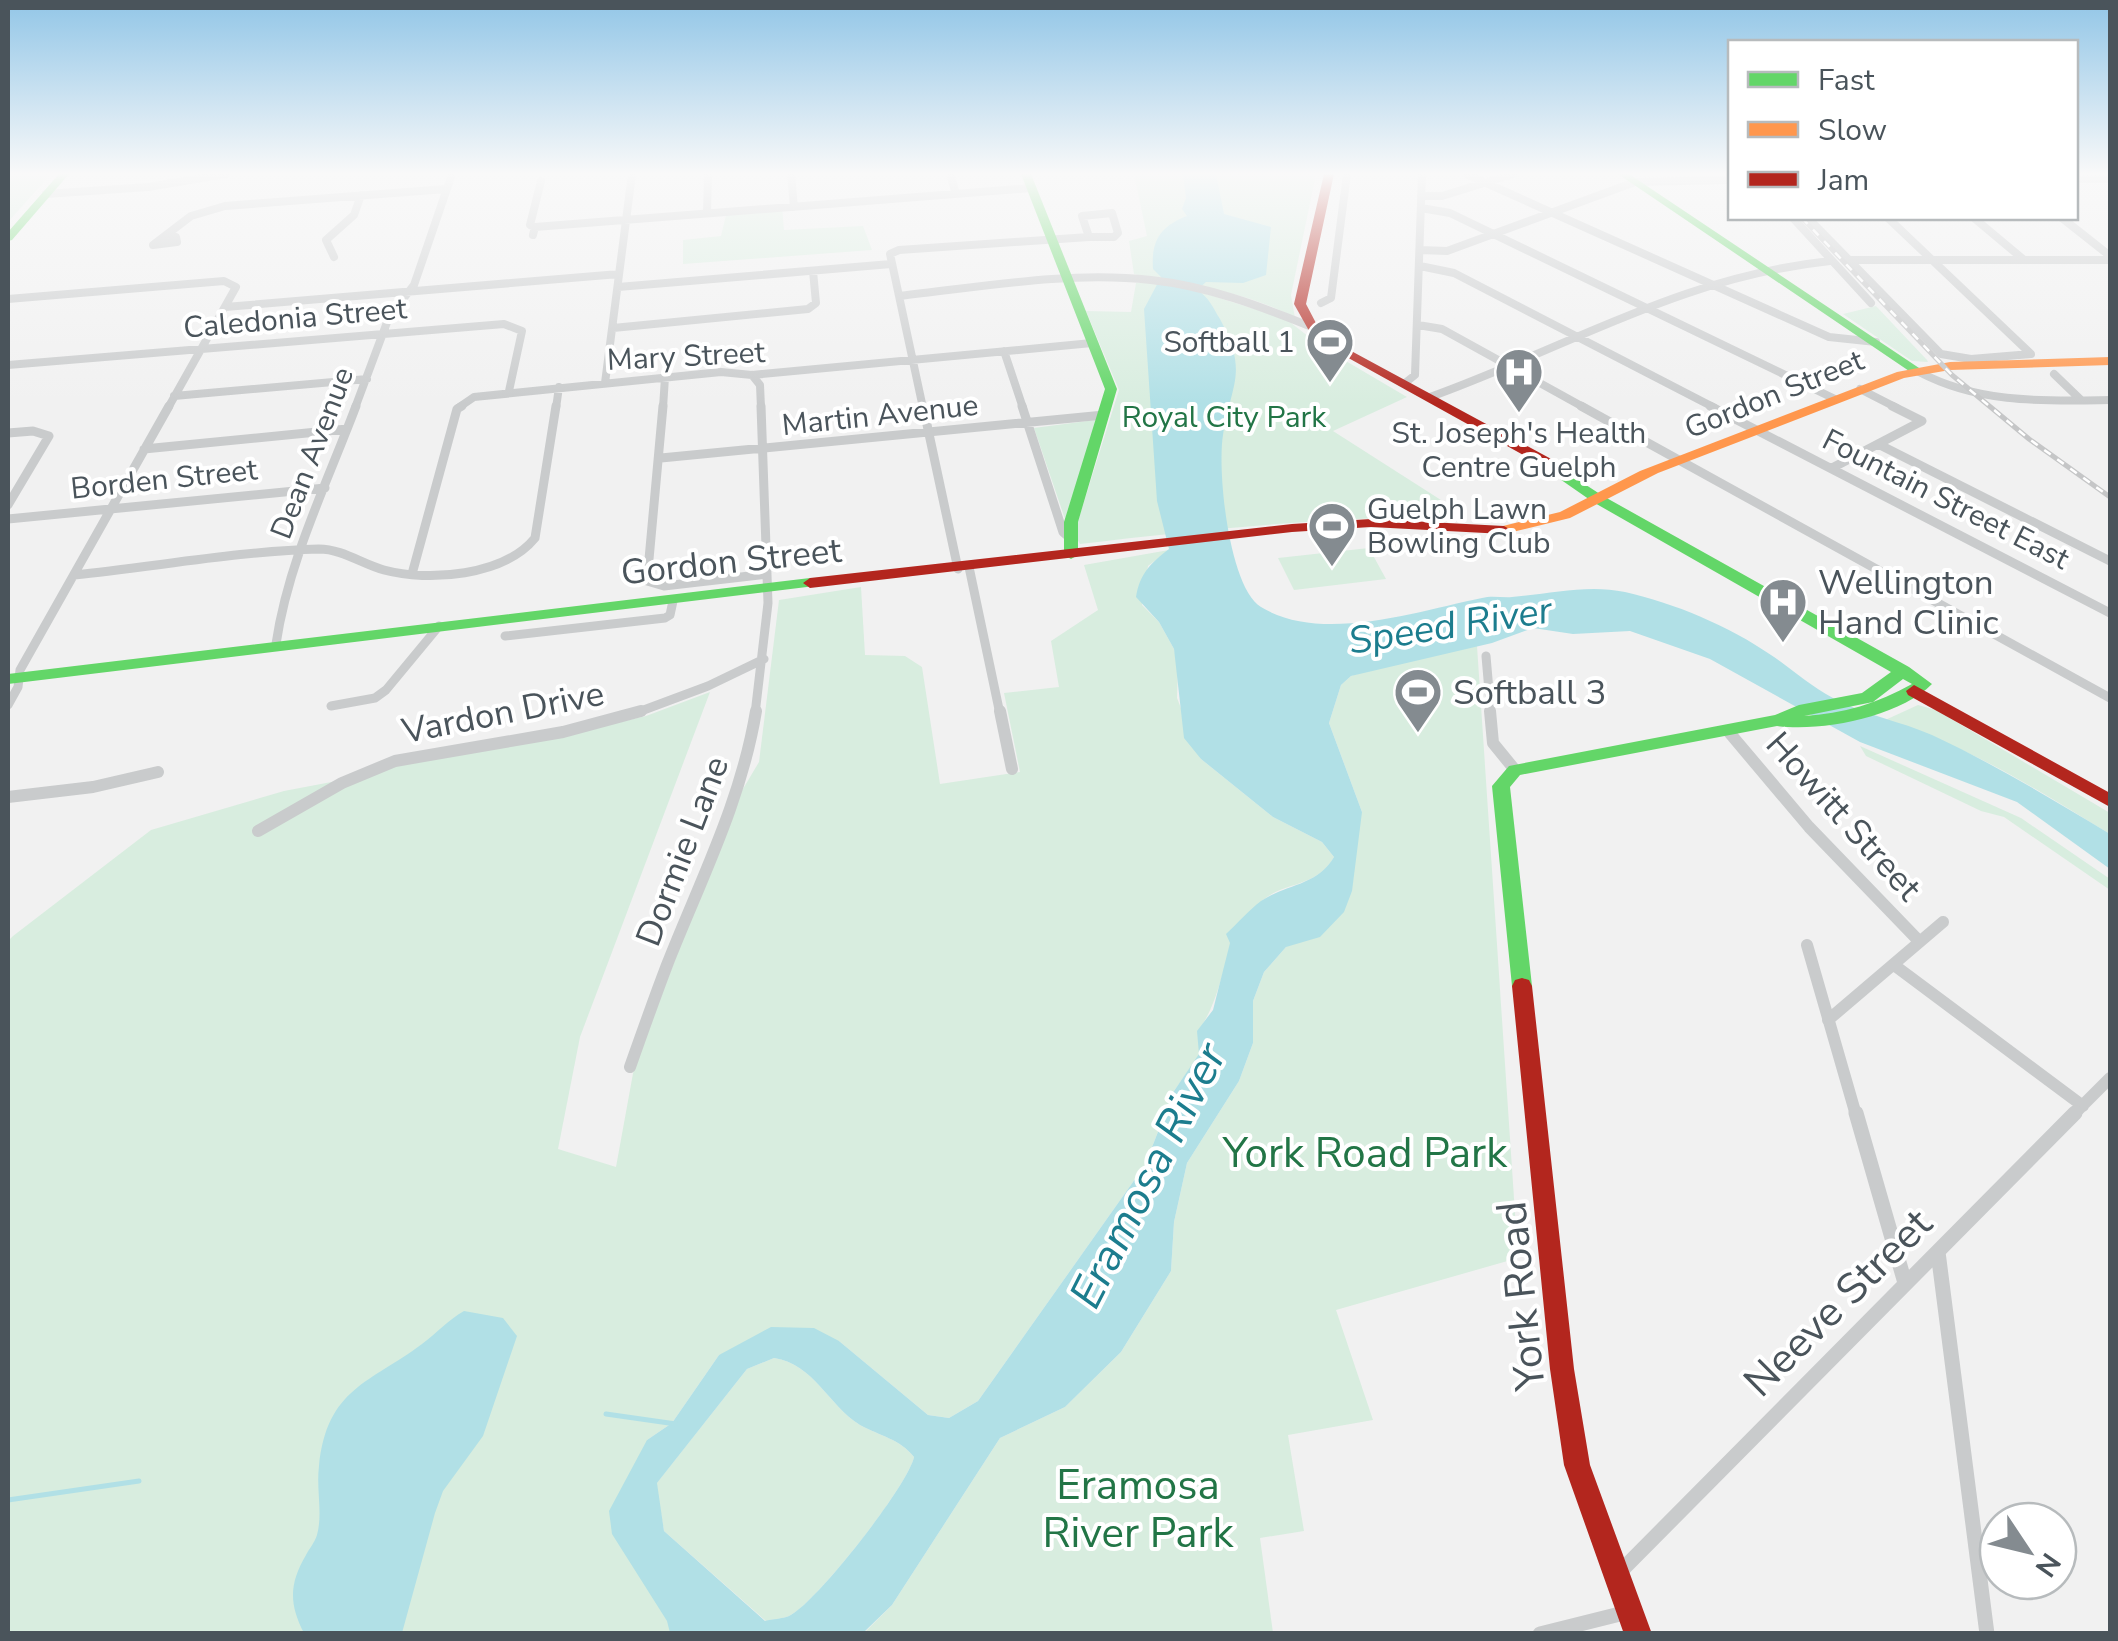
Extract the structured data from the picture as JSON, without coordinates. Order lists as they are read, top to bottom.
{
  "streets": {
    "main road": ["Gordon Street", "York Road"],
    "street": [
      "Caledonia Street",
      "Mary Street",
      "Martin Avenue",
      "Dean Avenue",
      "Borden Street",
      "Fountain Street East",
      "Vardon Drive",
      "Howitt Street",
      "Dormie Lane",
      "Neeve Street"
    ]
  },
  "crossings": [
    ["Caledonia Street", "Mary Street"],
    ["Caledonia Street", "Dean Avenue"],
    ["Mary Street", "Dormie Lane"],
    ["Gordon Street", "Dean Avenue"],
    ["Gordon Street", "Fountain Street East"],
    ["Gordon Street", "Dormie Lane"],
    ["Martin Avenue", "Dormie Lane"],
    ["Dean Avenue", "Borden Street"],
    ["Vardon Drive", "Dormie Lane"],
    ["York Road", "Neeve Street"]
  ],
  "water": ["Speed River", "Eramosa River"],
  "parks": ["Royal City Park", "York Road Park", "Eramosa River Park"],
  "places": {
    "sports": ["Softball 1", "Guelph Lawn Bowling Club", "Softball 3"],
    "hospital": ["St. Joseph's Health Centre Guelph", "Wellington Hand Clinic"]
  },
  "legend": ["Fast", "Slow", "Jam"],
  "north": "bottom right"
}
